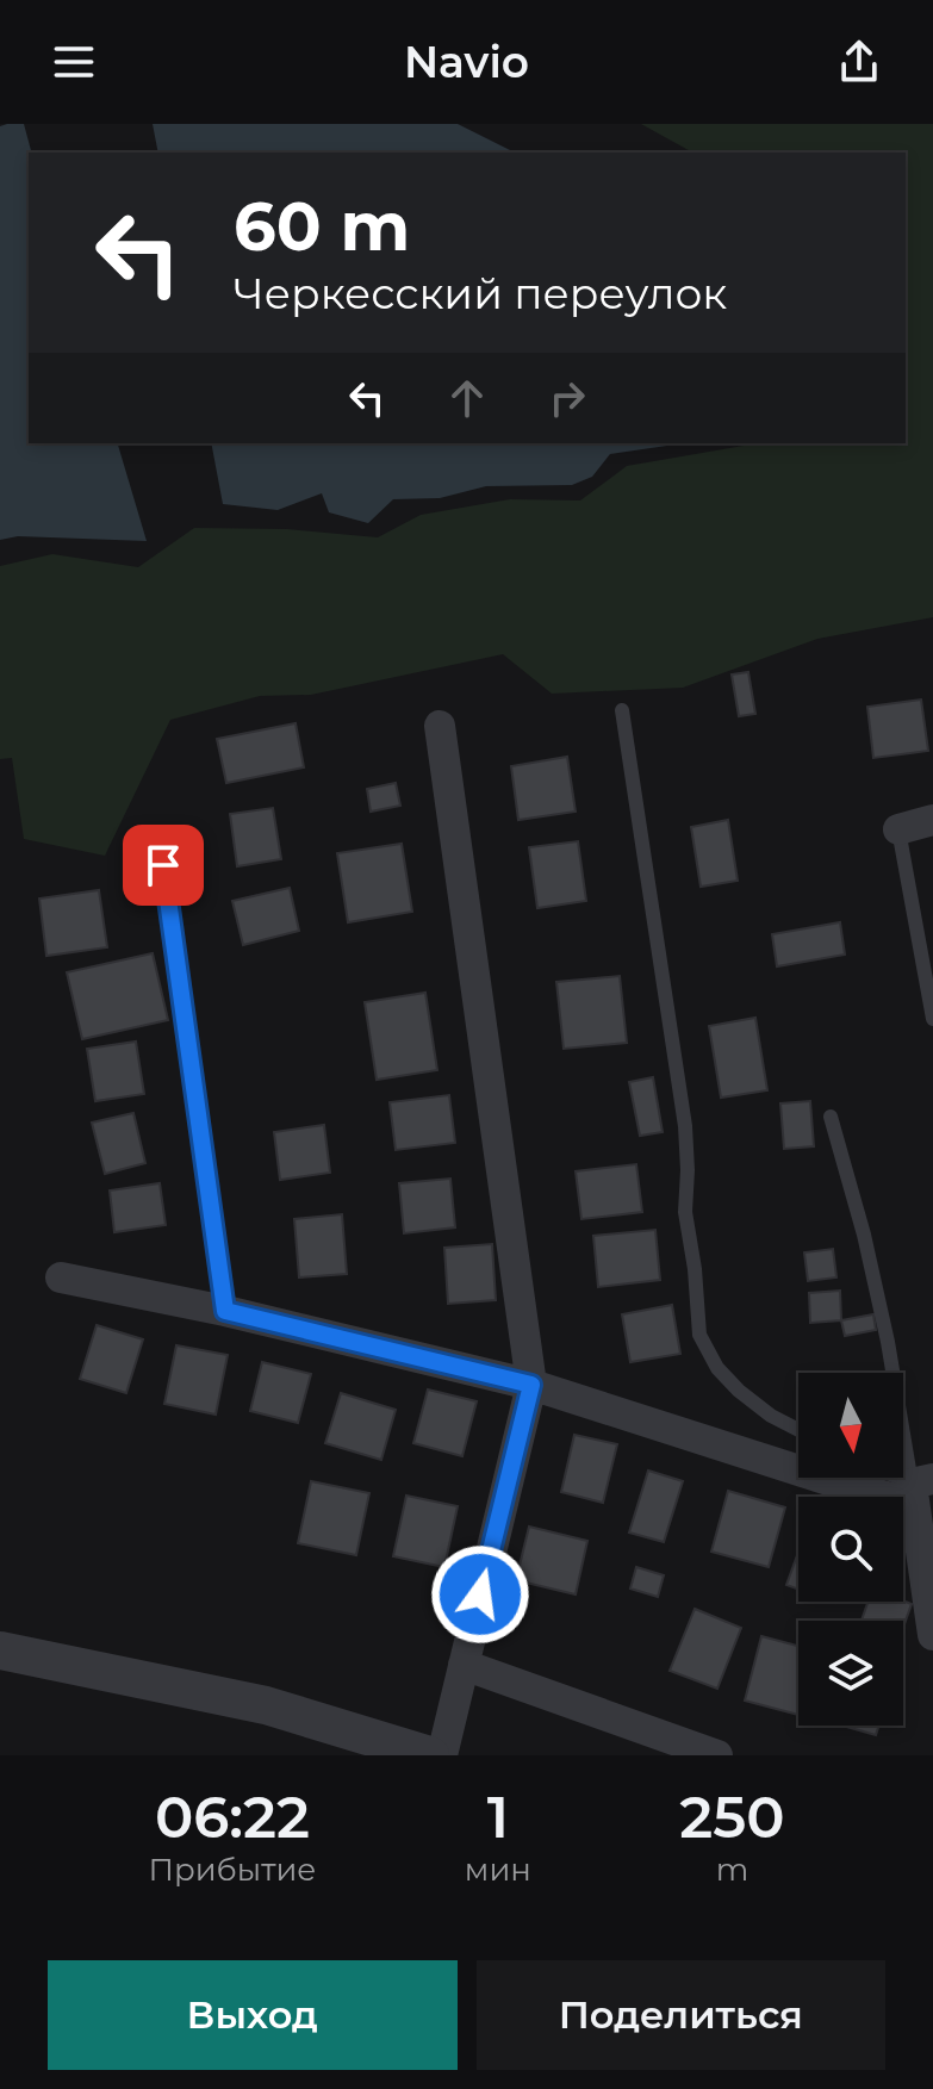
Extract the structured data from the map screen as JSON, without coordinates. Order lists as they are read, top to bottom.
{
  "north": "bottom",
  "page": {
    "header": "Navio",
    "turn": ["60 m", "Черкесский переулок"],
    "eta": [
      "06:22",
      "Прибытие",
      "1",
      "мин",
      "250",
      "m"
    ],
    "buttons": ["Выход", "Поделиться"]
  }
}
